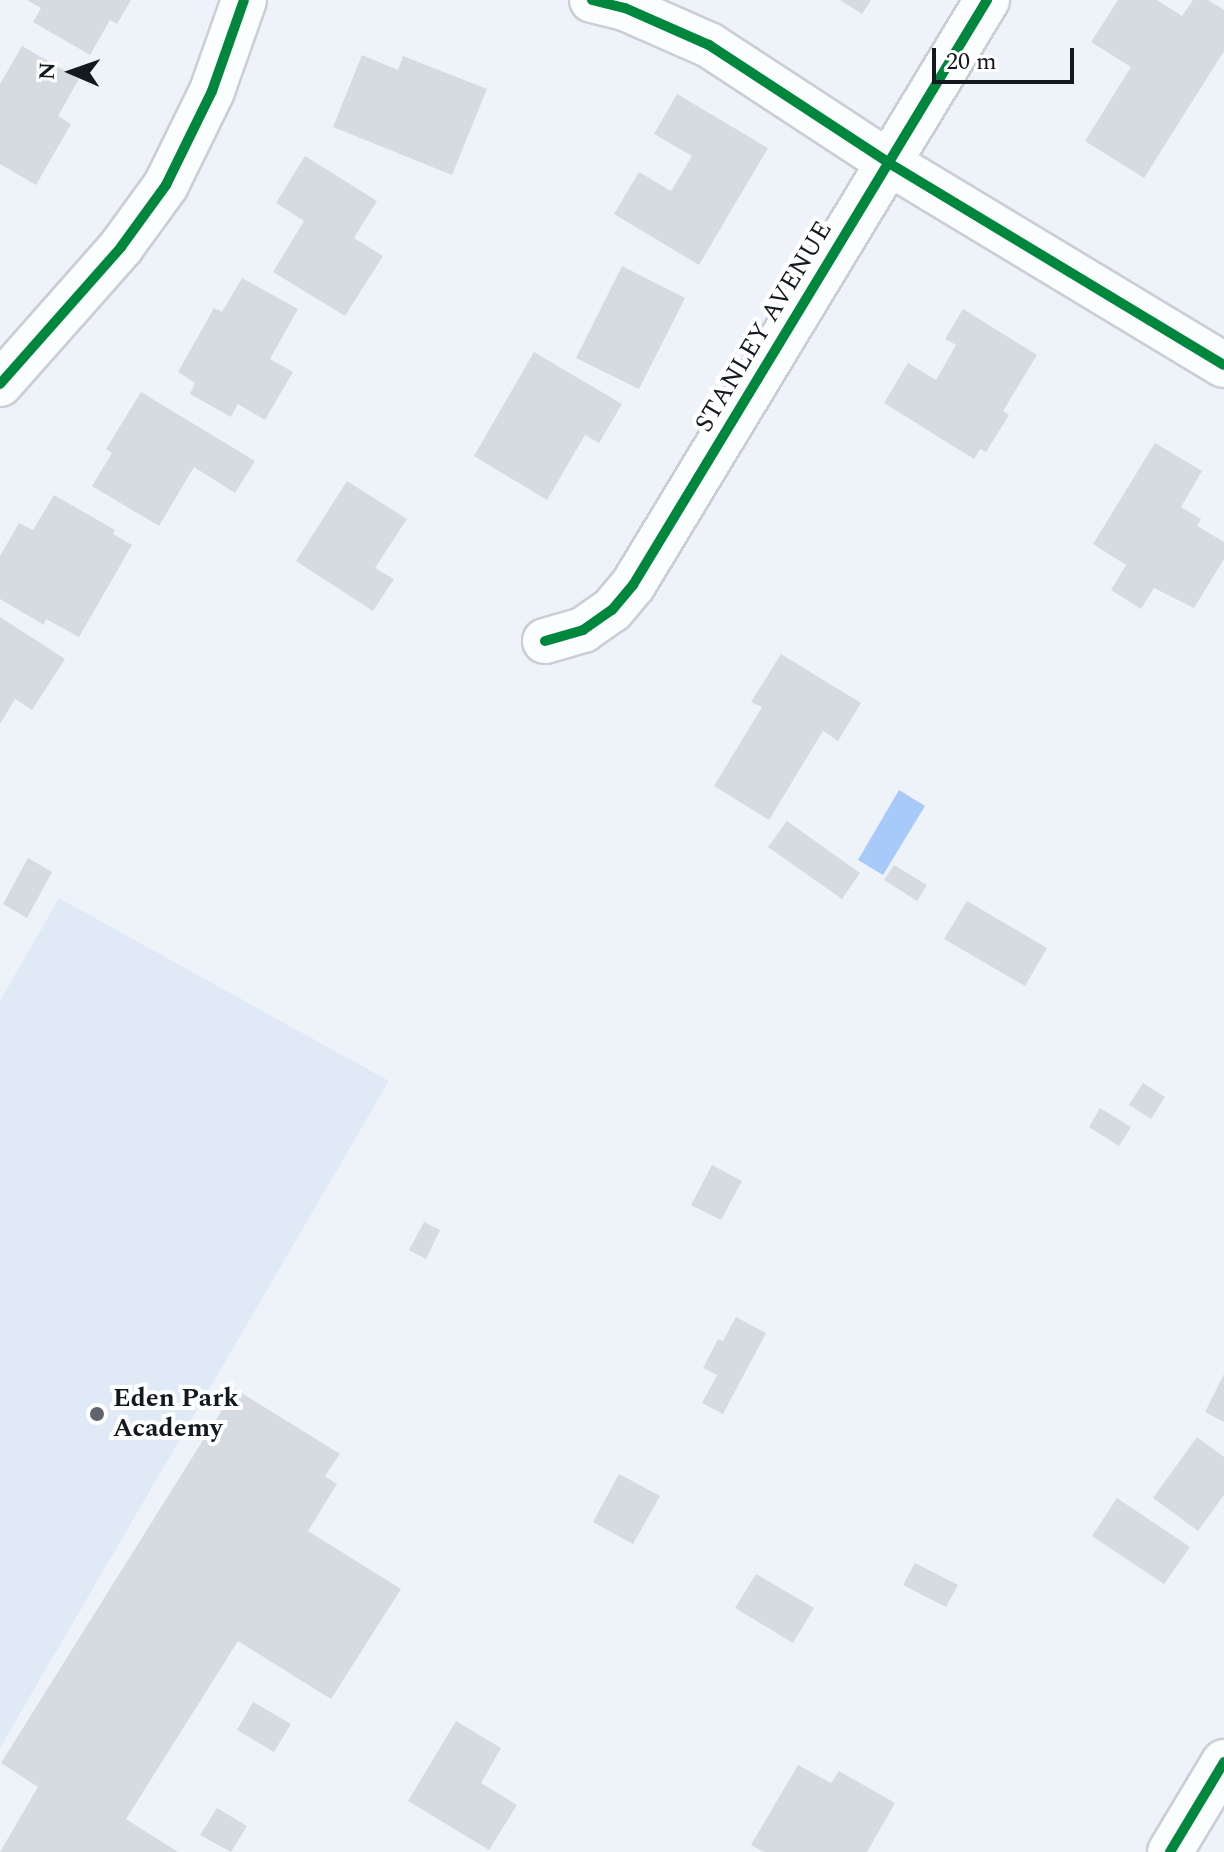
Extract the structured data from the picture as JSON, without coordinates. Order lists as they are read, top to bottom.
{
  "streets": {
    "street": ["STANLEY AVENUE"]
  },
  "places": ["Eden Park Academy"],
  "scale_bar": "20 m",
  "north": "left"
}
